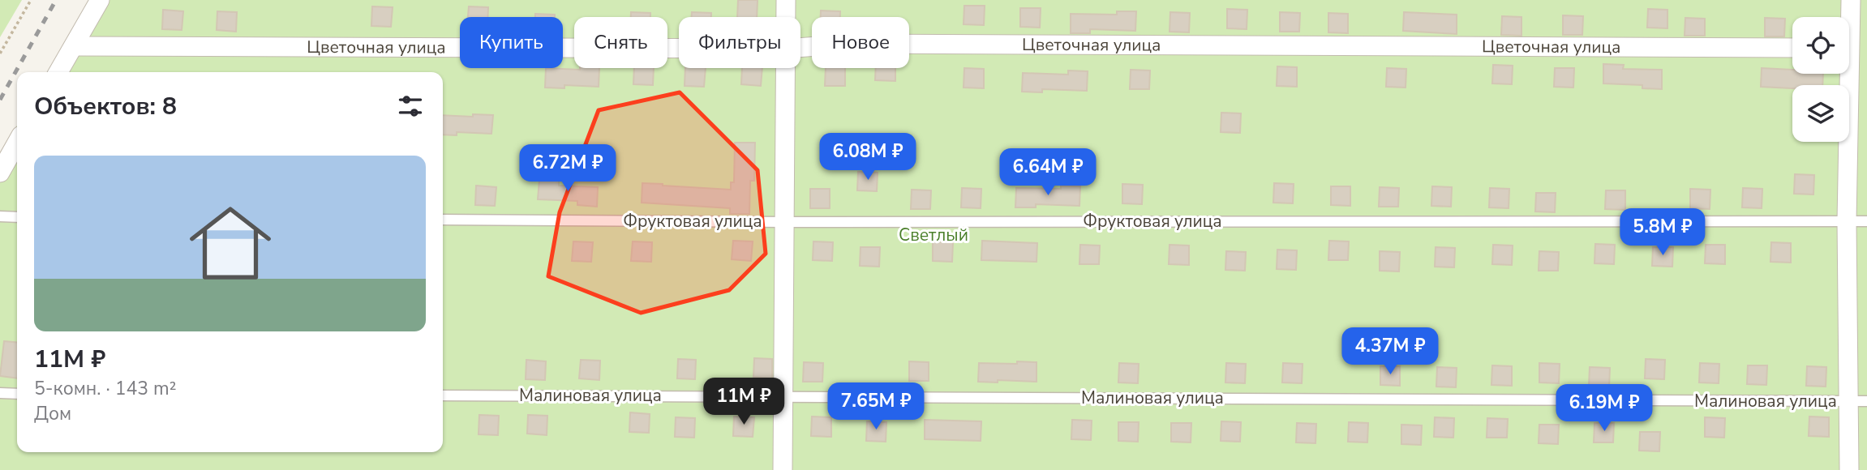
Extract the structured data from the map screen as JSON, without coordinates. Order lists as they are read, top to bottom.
{
  "streets": {
    "street": ["Цветочная улица"],
    "lane": ["Фруктовая улица", "Малиновая улица"]
  },
  "parks": ["Светлый"],
  "page": {
    "chip": [
      "Купить",
      "Снять",
      "Фильтры",
      "Новое"
    ],
    "heading": "Объектов: 8",
    "price": [
      "6.08M ₽",
      "6.72M ₽",
      "6.64M ₽",
      "5.8M ₽",
      "4.37M ₽",
      "11M ₽",
      "7.65M ₽",
      "6.19M ₽"
    ],
    "list": [
      {
        "name": "11M ₽",
        "note": "5-комн. · 143 m² · Дом"
      }
    ]
  }
}
